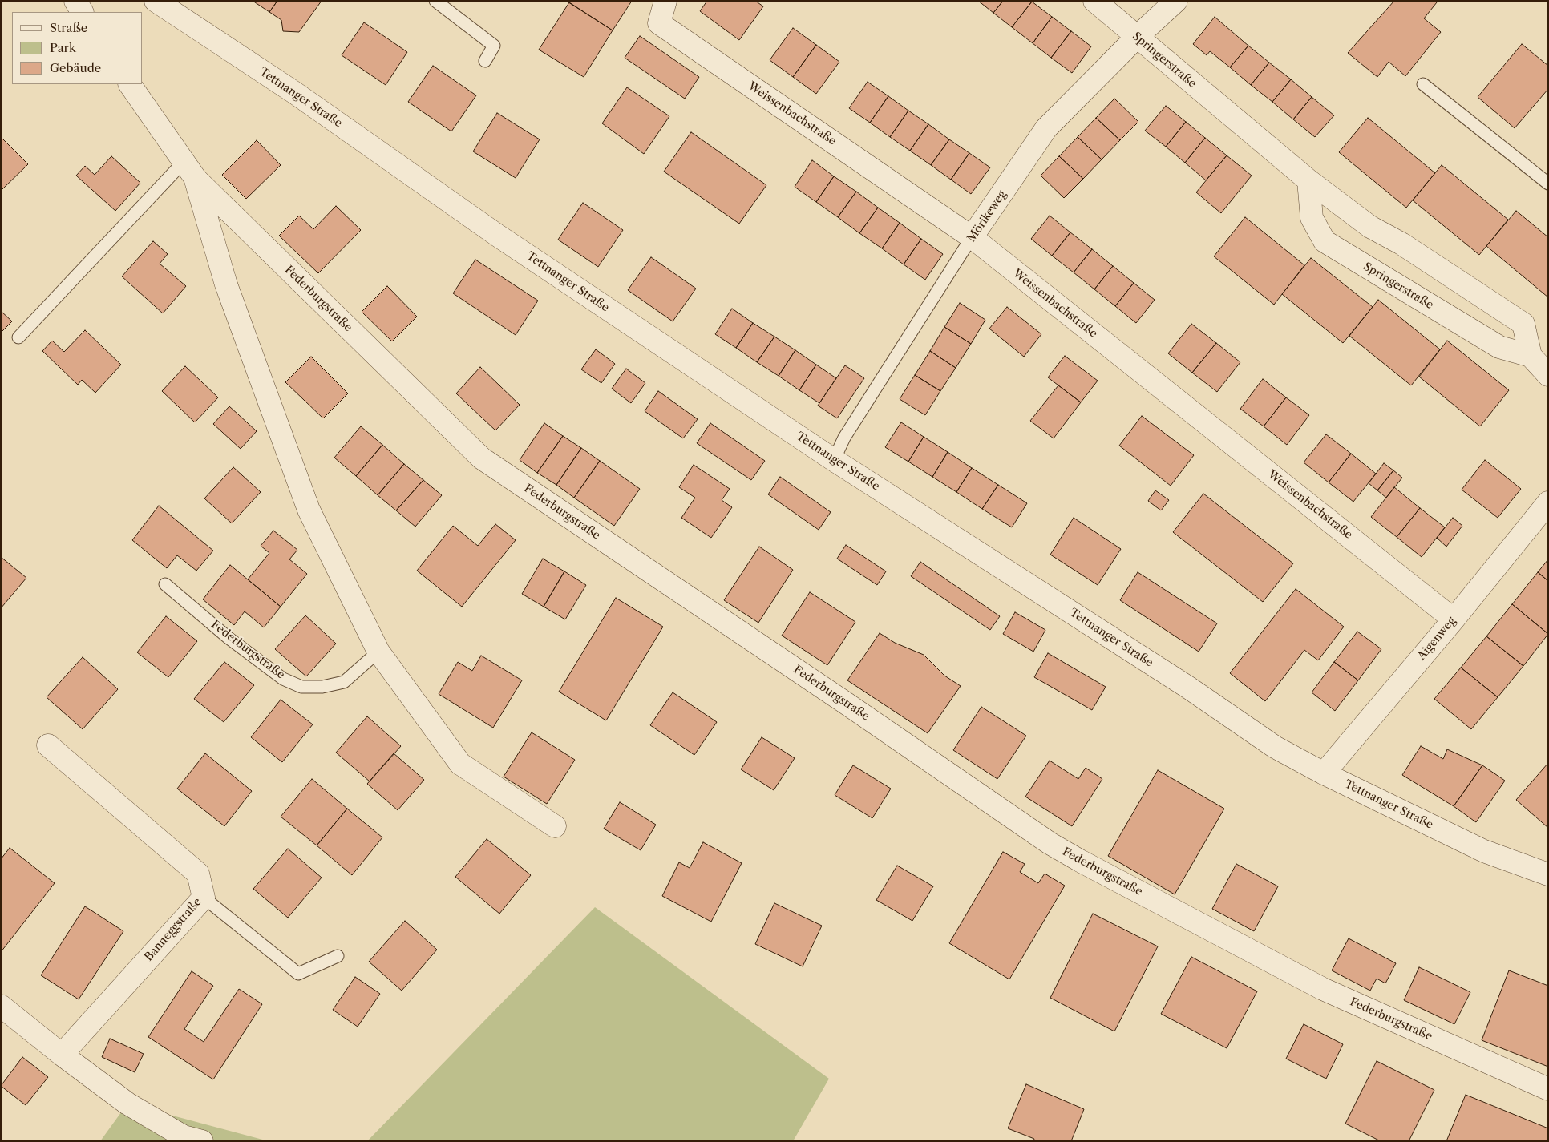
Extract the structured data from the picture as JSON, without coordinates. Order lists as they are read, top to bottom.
{
  "streets": {
    "street": [
      "Springerstraße",
      "Tettnanger Straße",
      "Weissenbachstraße",
      "Mörikeweg",
      "Federburgstraße",
      "Aigenweg",
      "Banneggstraße"
    ]
  },
  "crossings": [
    ["Springerstraße", "Mörikeweg"],
    ["Tettnanger Straße", "Mörikeweg"],
    ["Tettnanger Straße", "Aigenweg"],
    ["Weissenbachstraße", "Mörikeweg"],
    ["Weissenbachstraße", "Aigenweg"]
  ],
  "legend": ["Straße", "Park", "Gebäude"]
}
